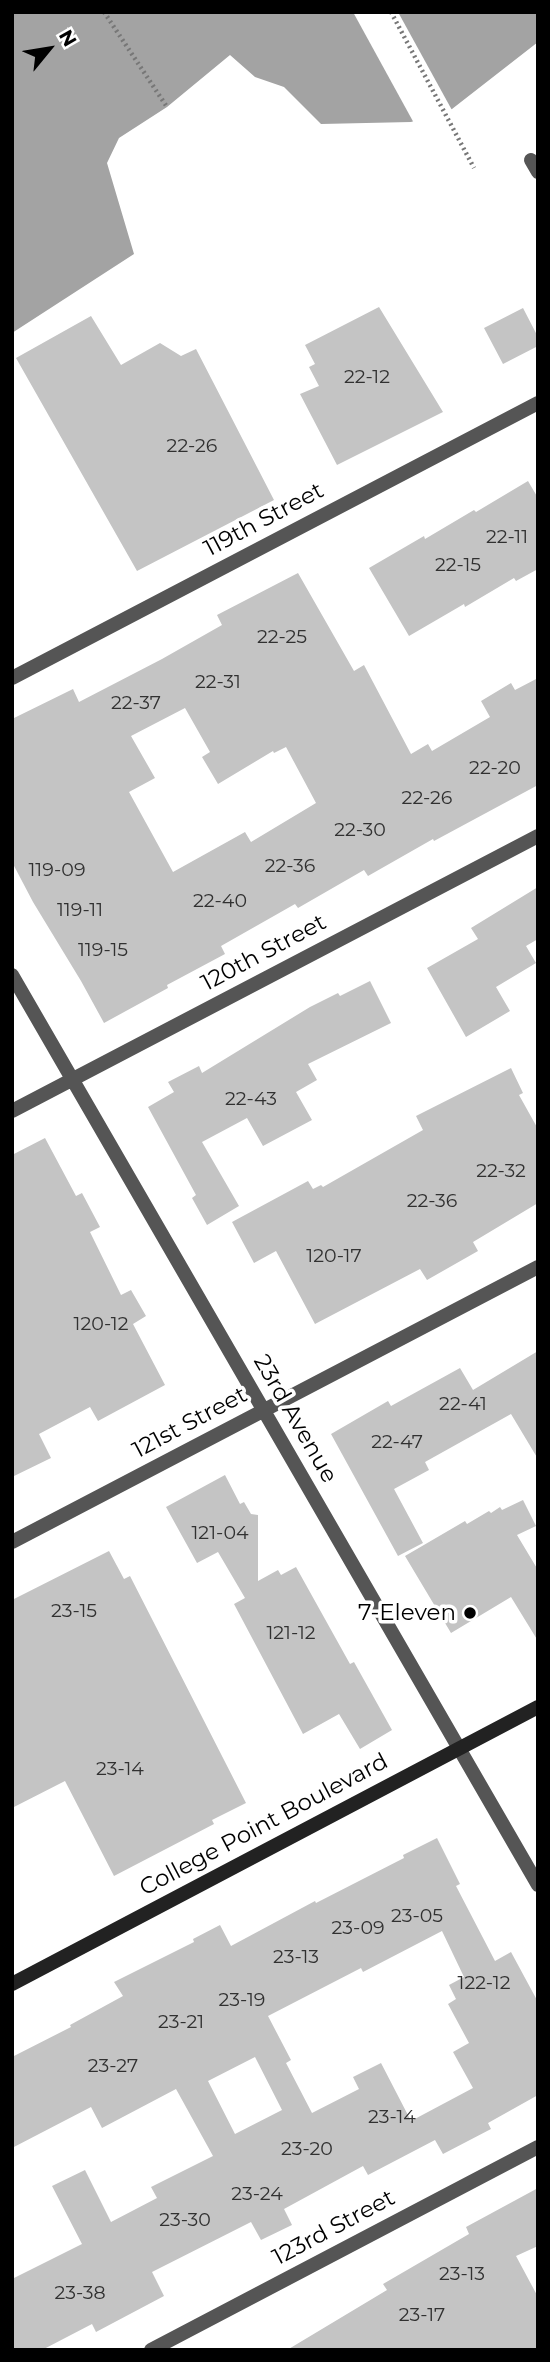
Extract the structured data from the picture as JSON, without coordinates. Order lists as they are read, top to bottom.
{
  "streets": {
    "street": [
      "119th Street",
      "120th Street",
      "23rd Avenue",
      "121st Street",
      "College Point Boulevard",
      "123rd Street"
    ]
  },
  "crossings": [
    ["120th Street", "23rd Avenue"],
    ["23rd Avenue", "121st Street"],
    ["23rd Avenue", "College Point Boulevard"]
  ],
  "places": ["7-Eleven"],
  "house_numbers": [
    "22-12",
    "22-26",
    "22-11",
    "22-15",
    "22-25",
    "22-31",
    "22-37",
    "22-20",
    "22-26",
    "22-30",
    "22-36",
    "119-09",
    "22-40",
    "119-11",
    "119-15",
    "22-43",
    "22-32",
    "22-36",
    "120-17",
    "120-12",
    "22-41",
    "22-47",
    "121-04",
    "23-15",
    "121-12",
    "23-14",
    "23-05",
    "23-09",
    "23-13",
    "122-12",
    "23-19",
    "23-21",
    "23-27",
    "23-14",
    "23-20",
    "23-24",
    "23-30",
    "23-13",
    "23-38",
    "23-17"
  ],
  "north": "top right"
}
